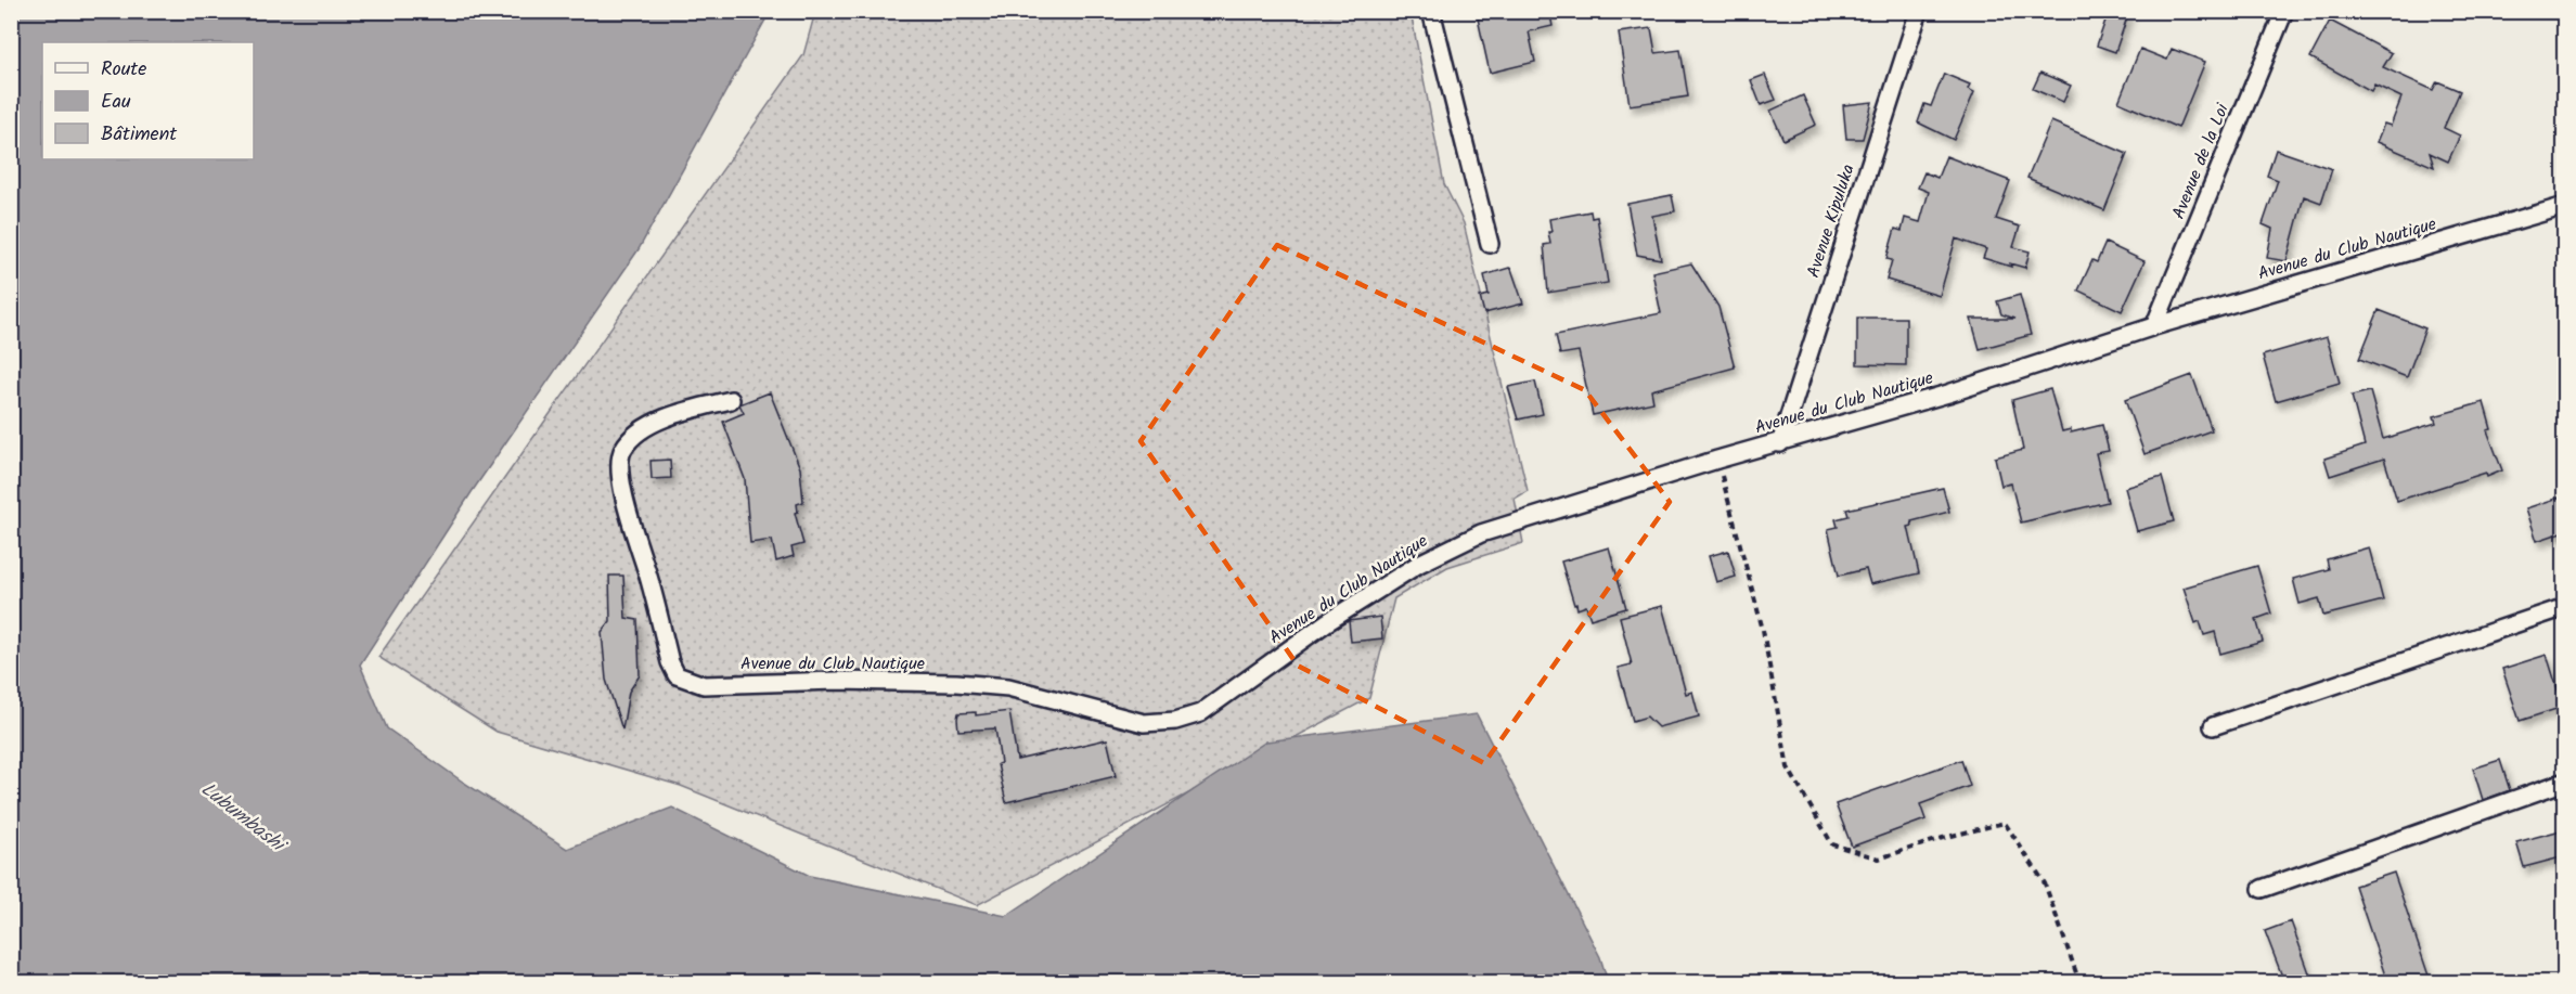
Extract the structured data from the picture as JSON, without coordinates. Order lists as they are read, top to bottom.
{
  "streets": {
    "street": ["Avenue de la Loi", "Avenue Kipuluka", "Avenue du Club Nautique"]
  },
  "crossings": [
    ["Avenue de la Loi", "Avenue du Club Nautique"],
    ["Avenue Kipuluka", "Avenue du Club Nautique"]
  ],
  "water": ["Lubumbashi"],
  "legend": ["Route", "Eau", "Bâtiment"]
}
